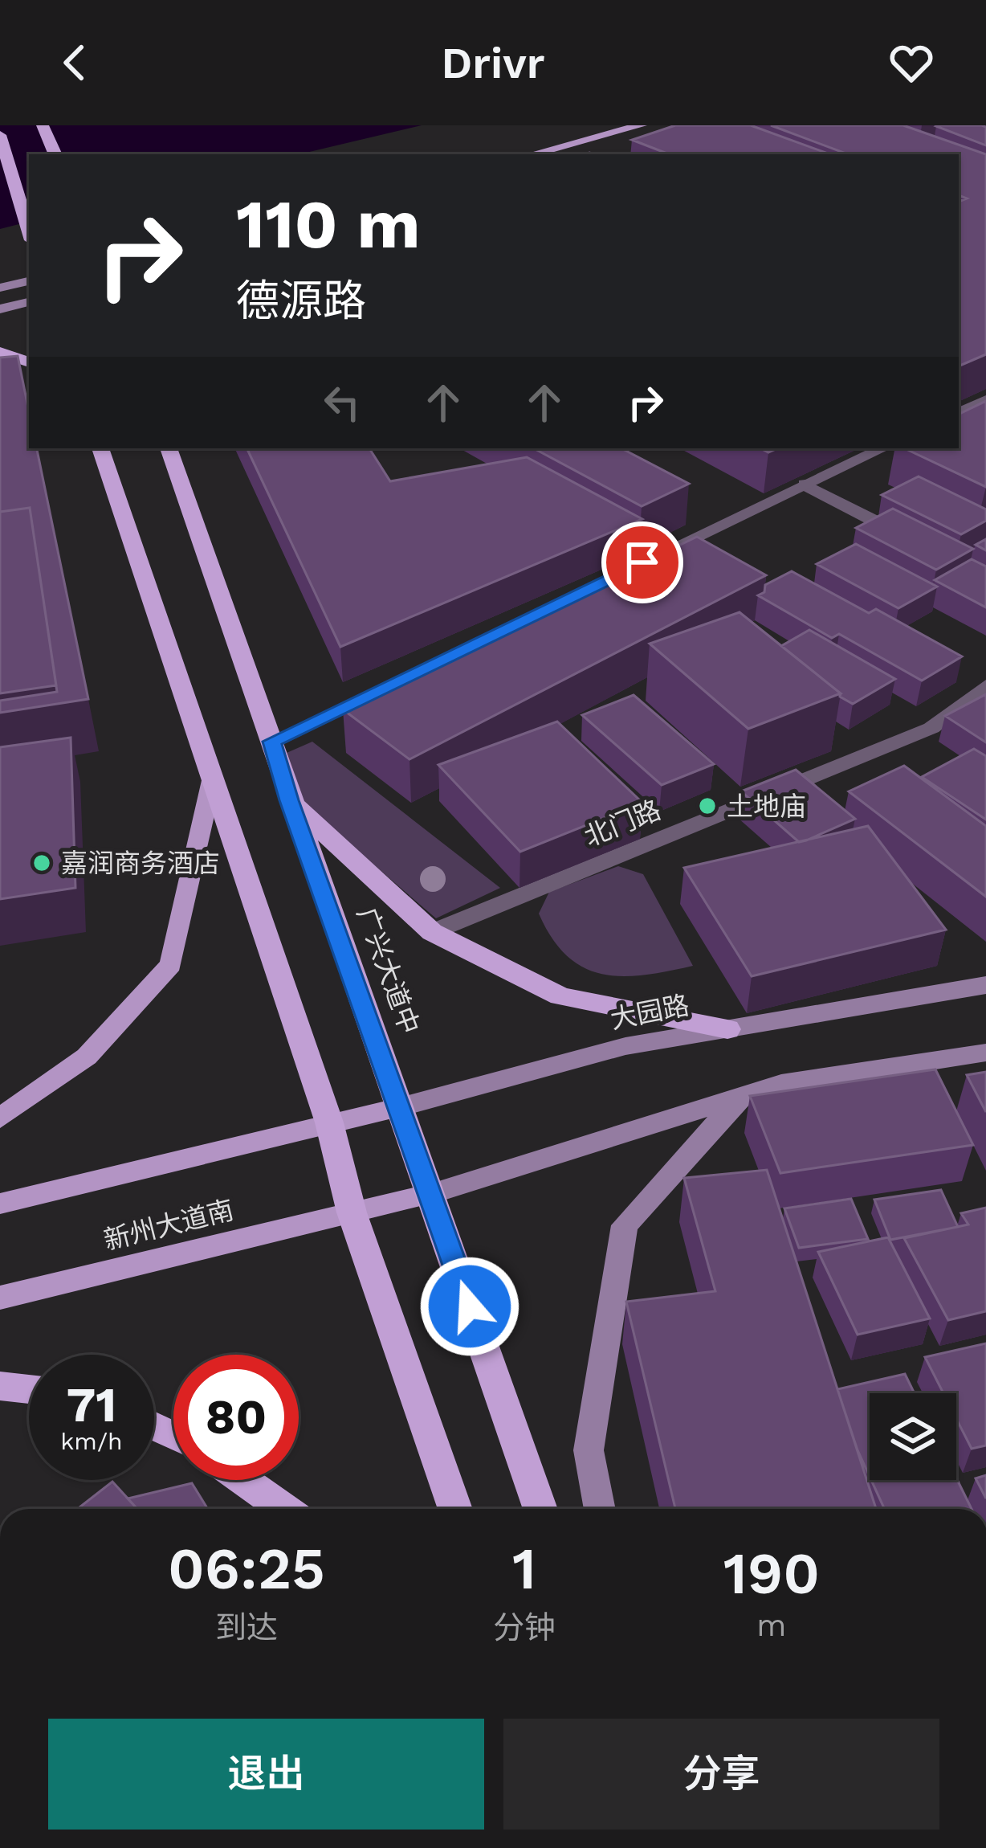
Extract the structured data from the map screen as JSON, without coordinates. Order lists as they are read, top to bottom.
{
  "streets": {
    "highway": ["广兴大道中"],
    "main road": ["大园路", "新州大道南"],
    "street": ["北门路"]
  },
  "crossings": [
    ["广兴大道中", "大园路"]
  ],
  "places": ["土地庙", "嘉润商务酒店"],
  "page": {
    "header": "Drivr",
    "turn": ["110 m", "德源路"],
    "speed": "71 km/h",
    "limit": "80",
    "eta": [
      "06:25",
      "到达",
      "1",
      "分钟",
      "190",
      "m"
    ],
    "buttons": ["退出", "分享"]
  }
}
